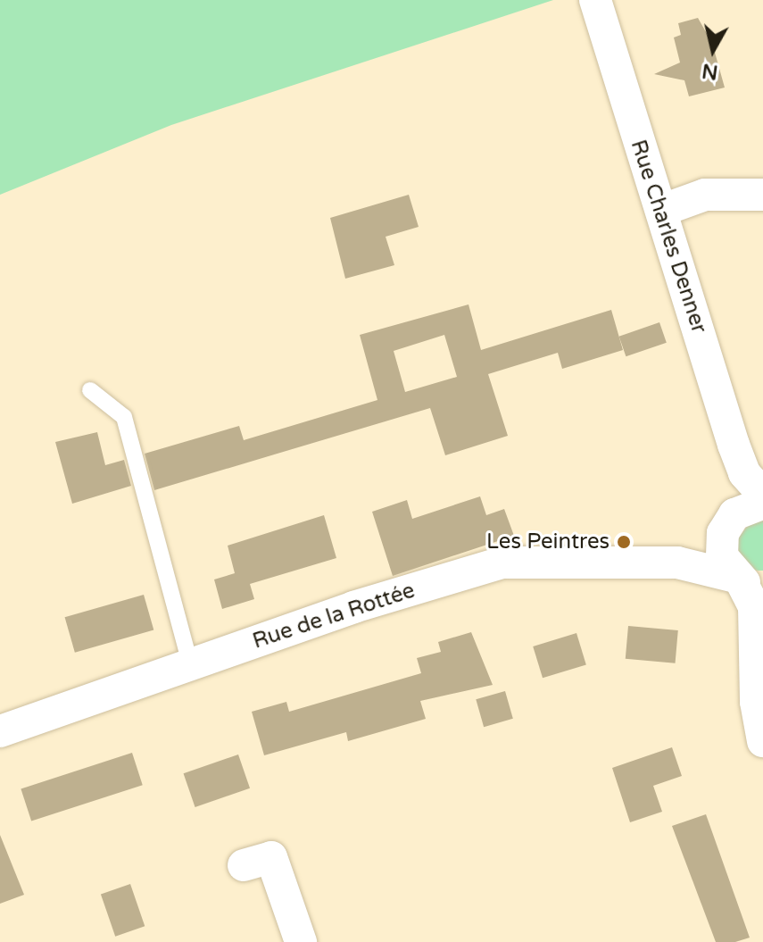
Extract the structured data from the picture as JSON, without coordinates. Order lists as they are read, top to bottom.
{
  "streets": {
    "street": ["Rue Charles Denner", "Rue de la Rottée"]
  },
  "places": ["Les Peintres"],
  "north": "bottom"
}
